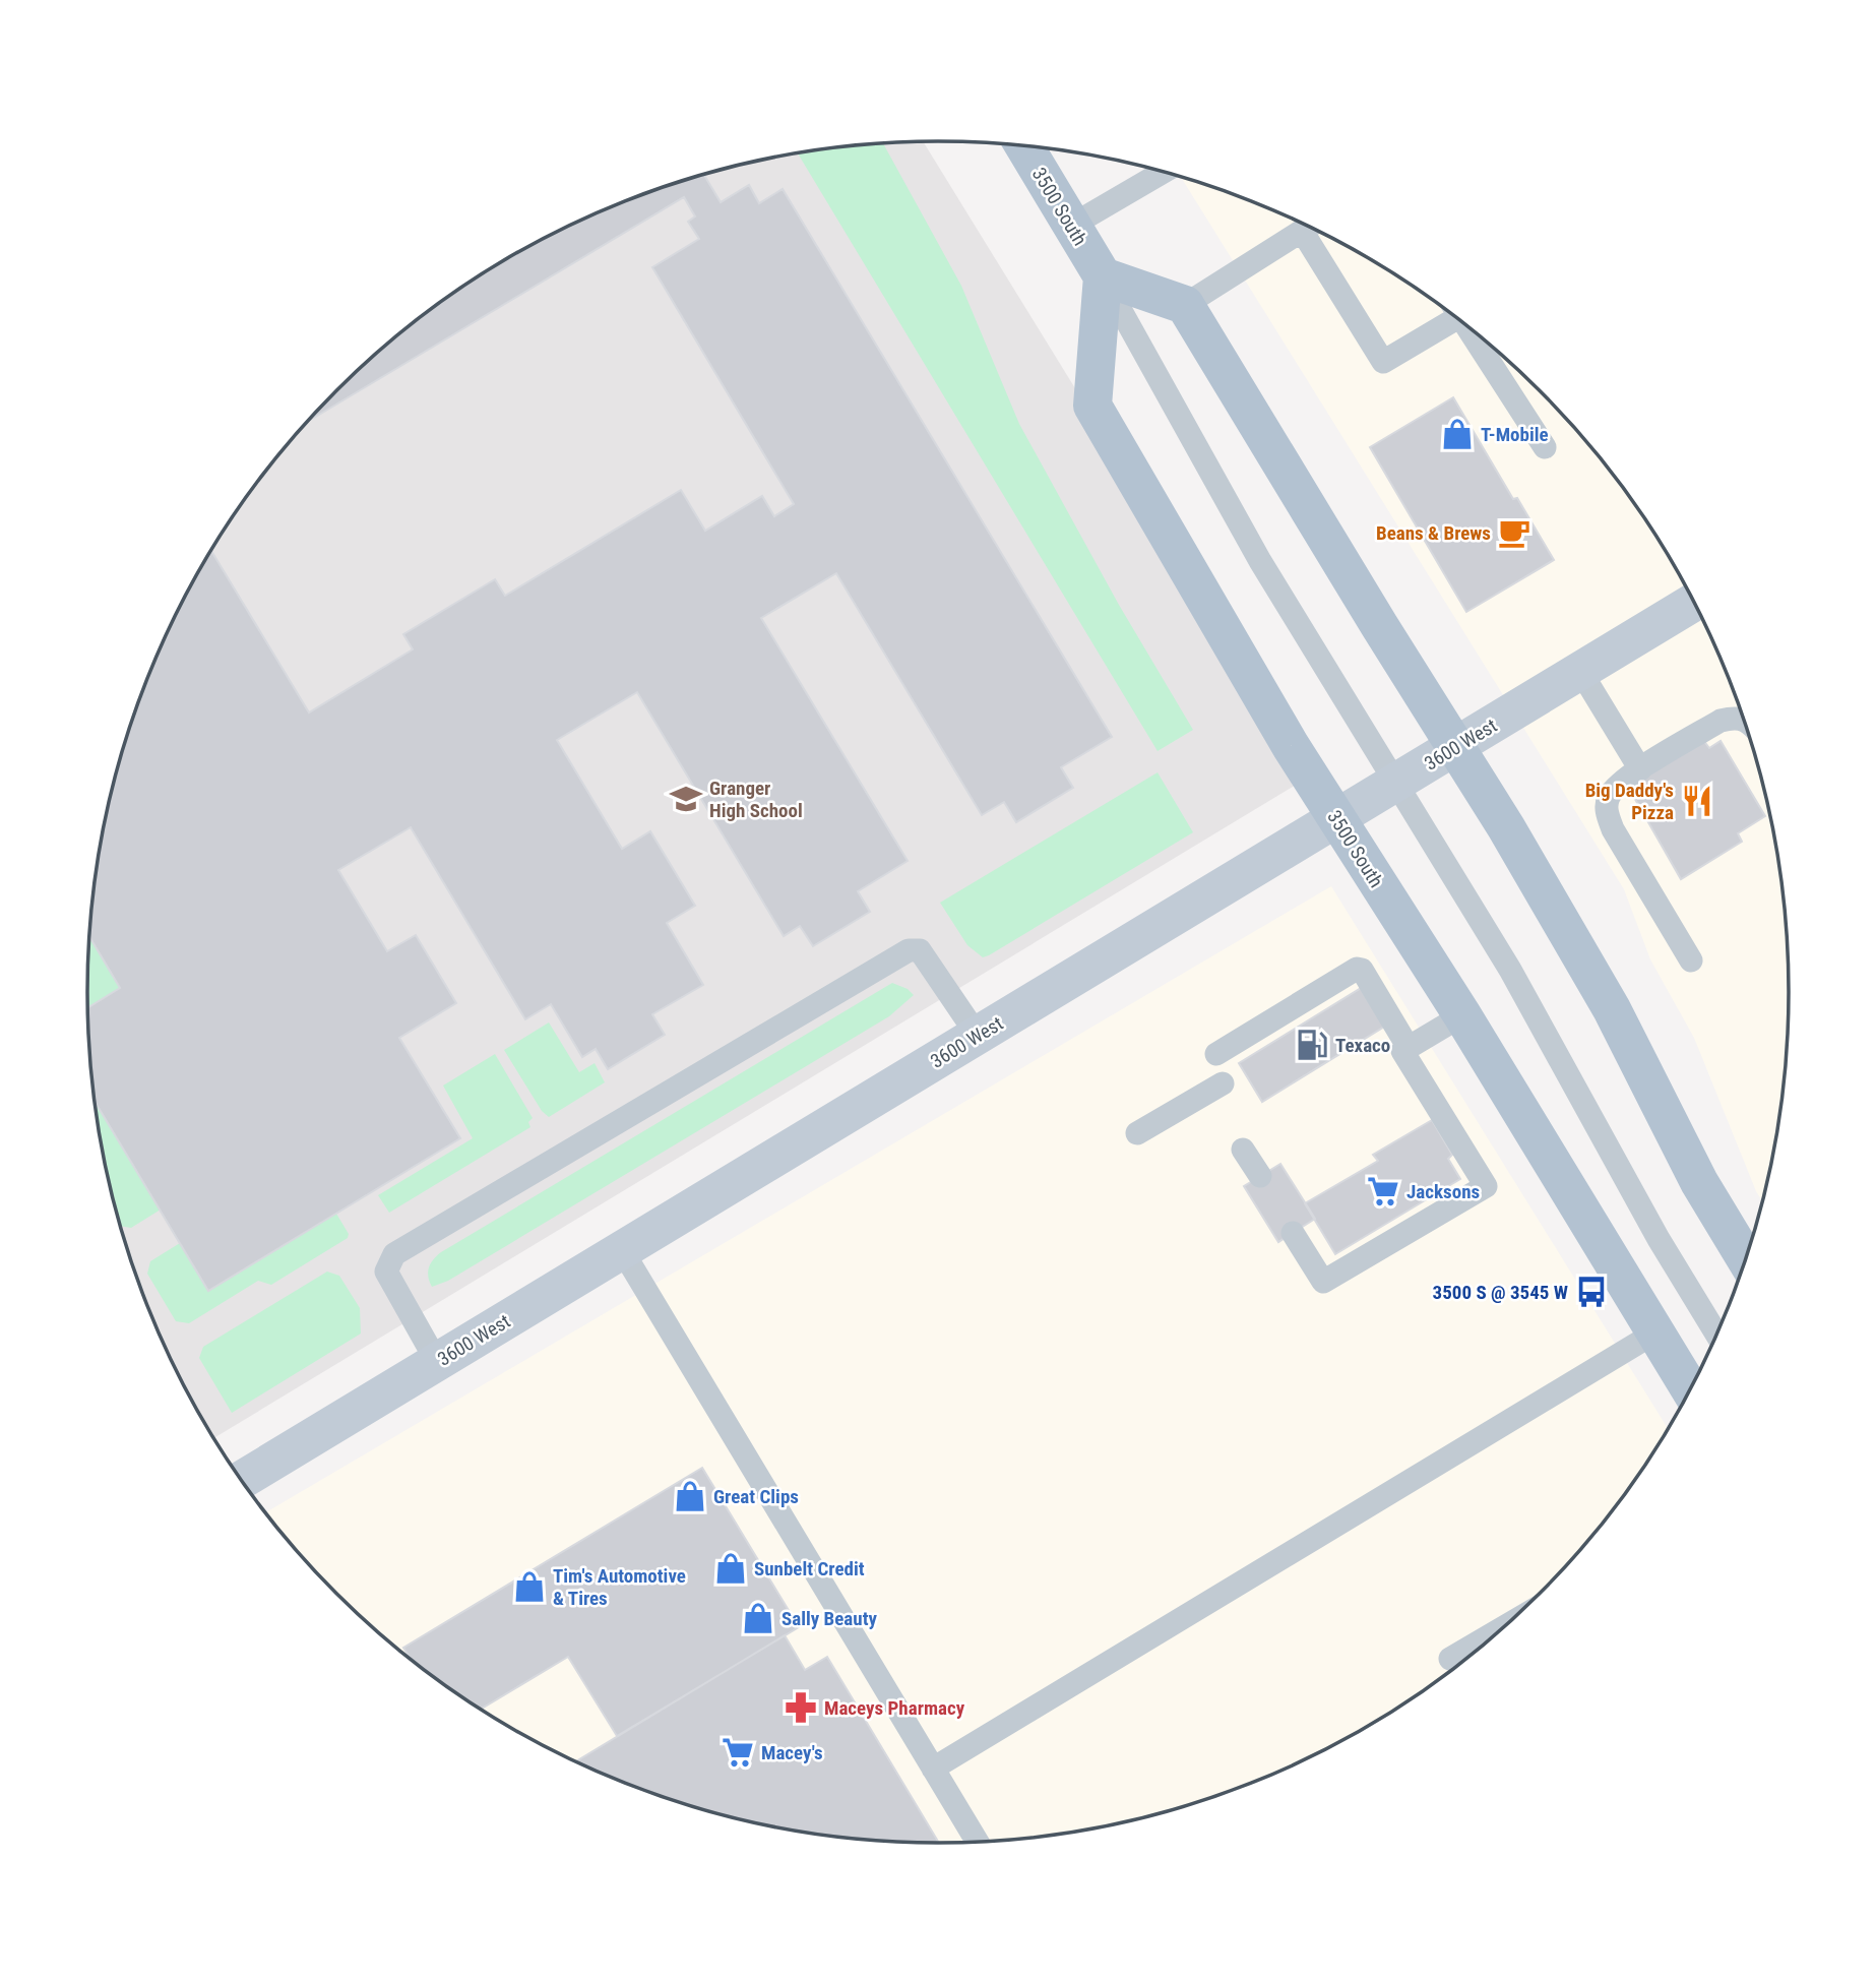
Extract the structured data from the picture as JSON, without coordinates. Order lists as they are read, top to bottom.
{
  "streets": {
    "main road": ["3500 South"],
    "street": ["3600 West"]
  },
  "crossings": [
    ["3500 South", "3600 West"]
  ],
  "places": {
    "shop": [
      "T-Mobile",
      "Great Clips",
      "Sunbelt Credit",
      "Tim's Automotive & Tires",
      "Sally Beauty"
    ],
    "cafe": ["Beans & Brews"],
    "school or university": ["Granger High School"],
    "restaurant": ["Big Daddy's Pizza"],
    "fuel station": ["Texaco"],
    "supermarket": ["Jacksons", "Macey's"],
    "bus stop": ["3500 S @ 3545 W"],
    "pharmacy": ["Maceys Pharmacy"]
  }
}
